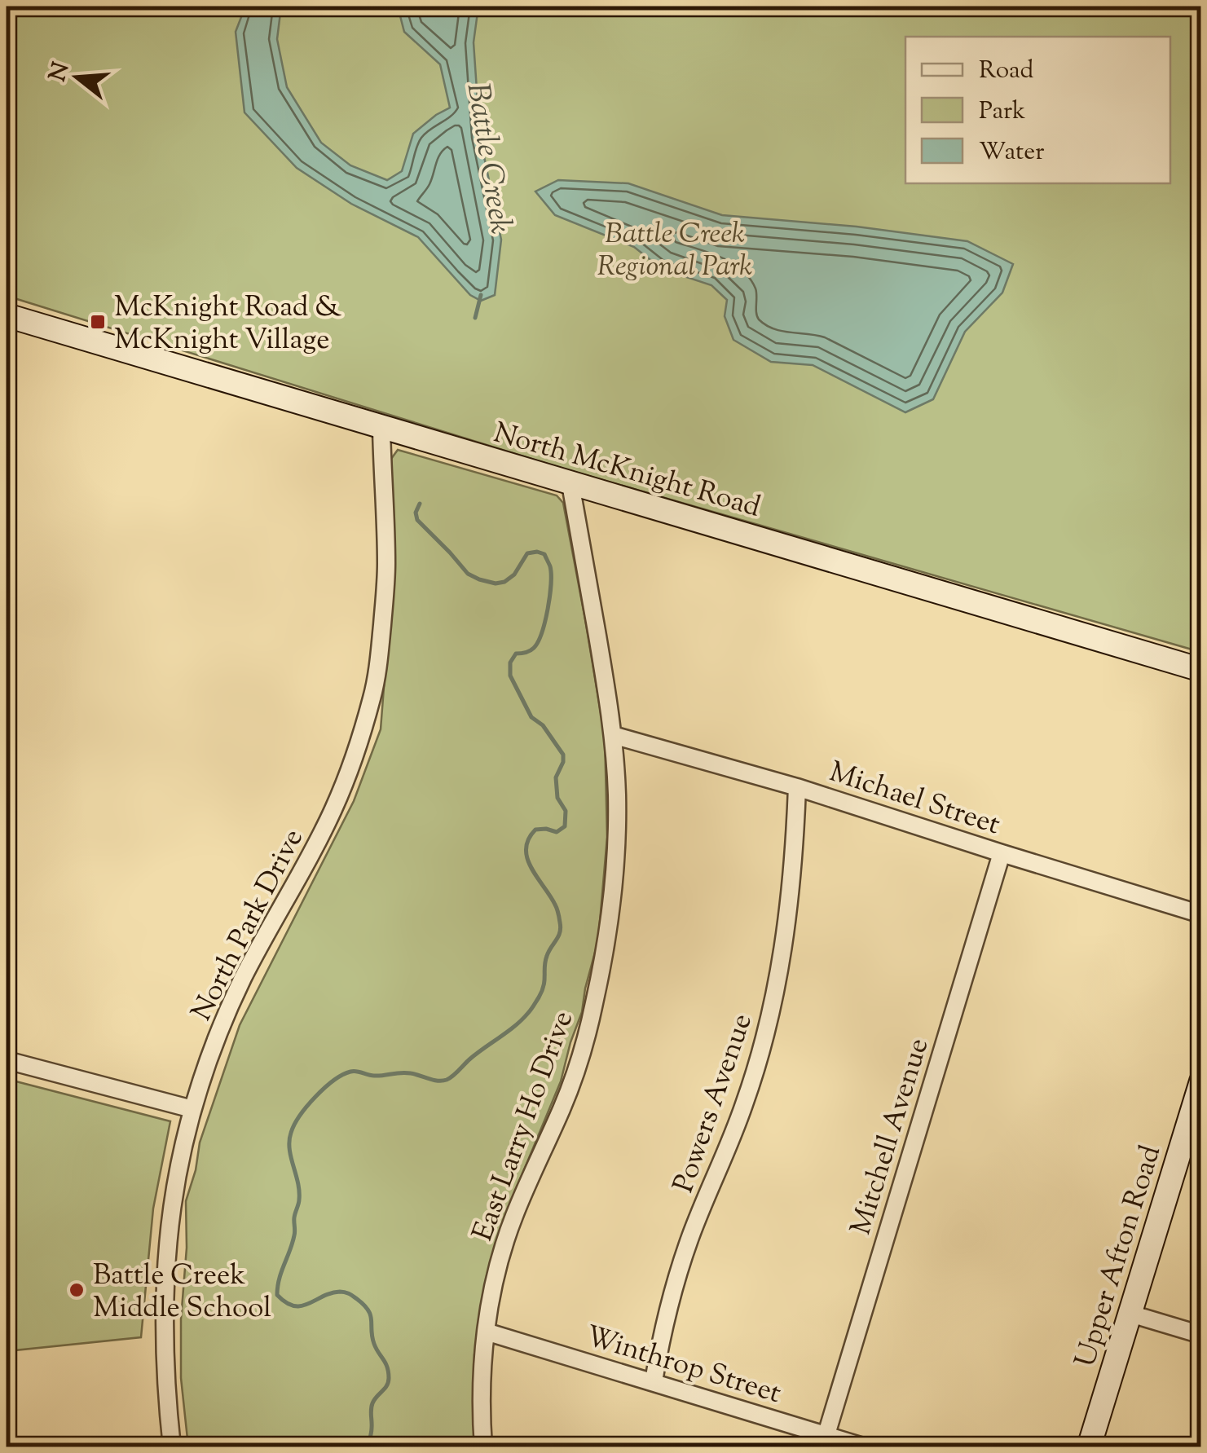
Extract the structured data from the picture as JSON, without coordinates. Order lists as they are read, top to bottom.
{
  "streets": {
    "main road": ["North McKnight Road", "Upper Afton Road"],
    "street": [
      "Michael Street",
      "North Park Drive",
      "Powers Avenue",
      "East Larry Ho Drive",
      "Mitchell Avenue",
      "Winthrop Street"
    ]
  },
  "crossings": [
    ["North McKnight Road", "North Park Drive"],
    ["North McKnight Road", "East Larry Ho Drive"],
    ["Michael Street", "Powers Avenue"],
    ["Michael Street", "East Larry Ho Drive"],
    ["Michael Street", "Mitchell Avenue"],
    ["Powers Avenue", "Winthrop Street"],
    ["East Larry Ho Drive", "Winthrop Street"],
    ["Mitchell Avenue", "Winthrop Street"]
  ],
  "water": ["Battle Creek"],
  "parks": ["Battle Creek Regional Park"],
  "places": {
    "transit": ["McKnight Road & McKnight Village"],
    "other": ["Battle Creek Middle School"]
  },
  "legend": ["Road", "Park", "Water"],
  "north": "left"
}
